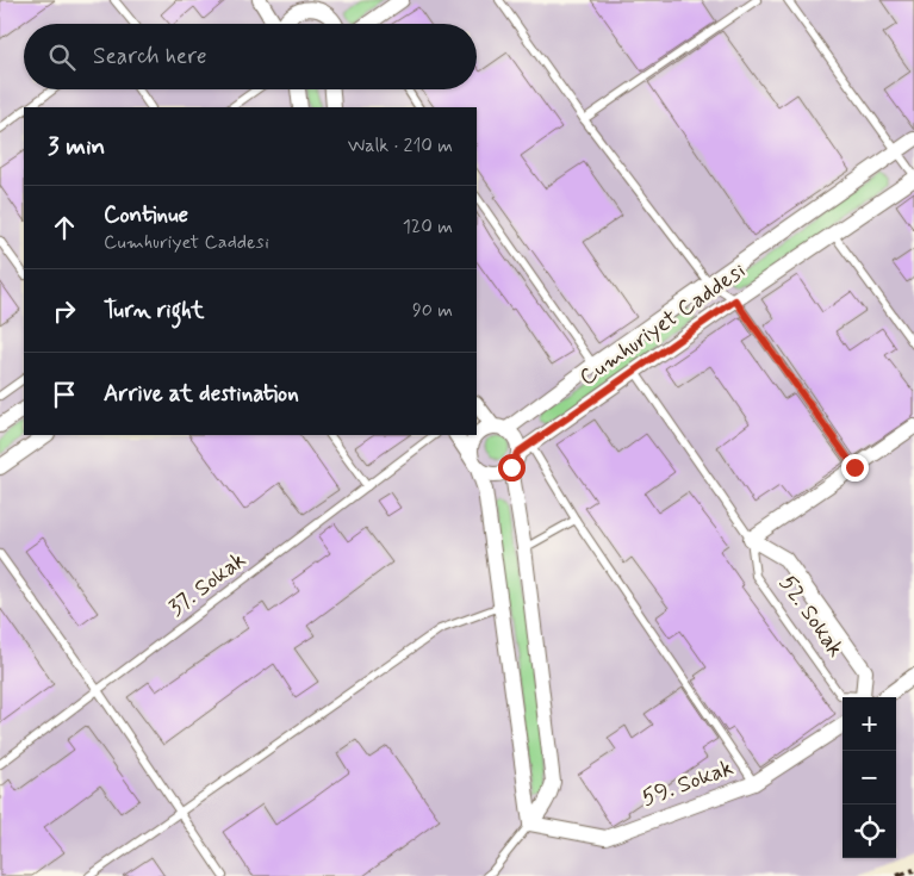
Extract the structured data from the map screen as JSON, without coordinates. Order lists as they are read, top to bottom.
{
  "streets": {
    "street": ["Cumhuriyet Caddesi", "52. Sokak", "59. Sokak"],
    "lane": ["37. Sokak"]
  },
  "crossings": [
    ["Cumhuriyet Caddesi", "52. Sokak"]
  ],
  "page": {
    "search": "Search here",
    "heading": ["3 min", "Walk · 210 m"],
    "list": [
      ["Continue", "Cumhuriyet Caddesi", "120 m"],
      ["Turn right", "90 m"],
      "Arrive at destination"
    ],
    "map_buttons": ["+", "−"]
  }
}
